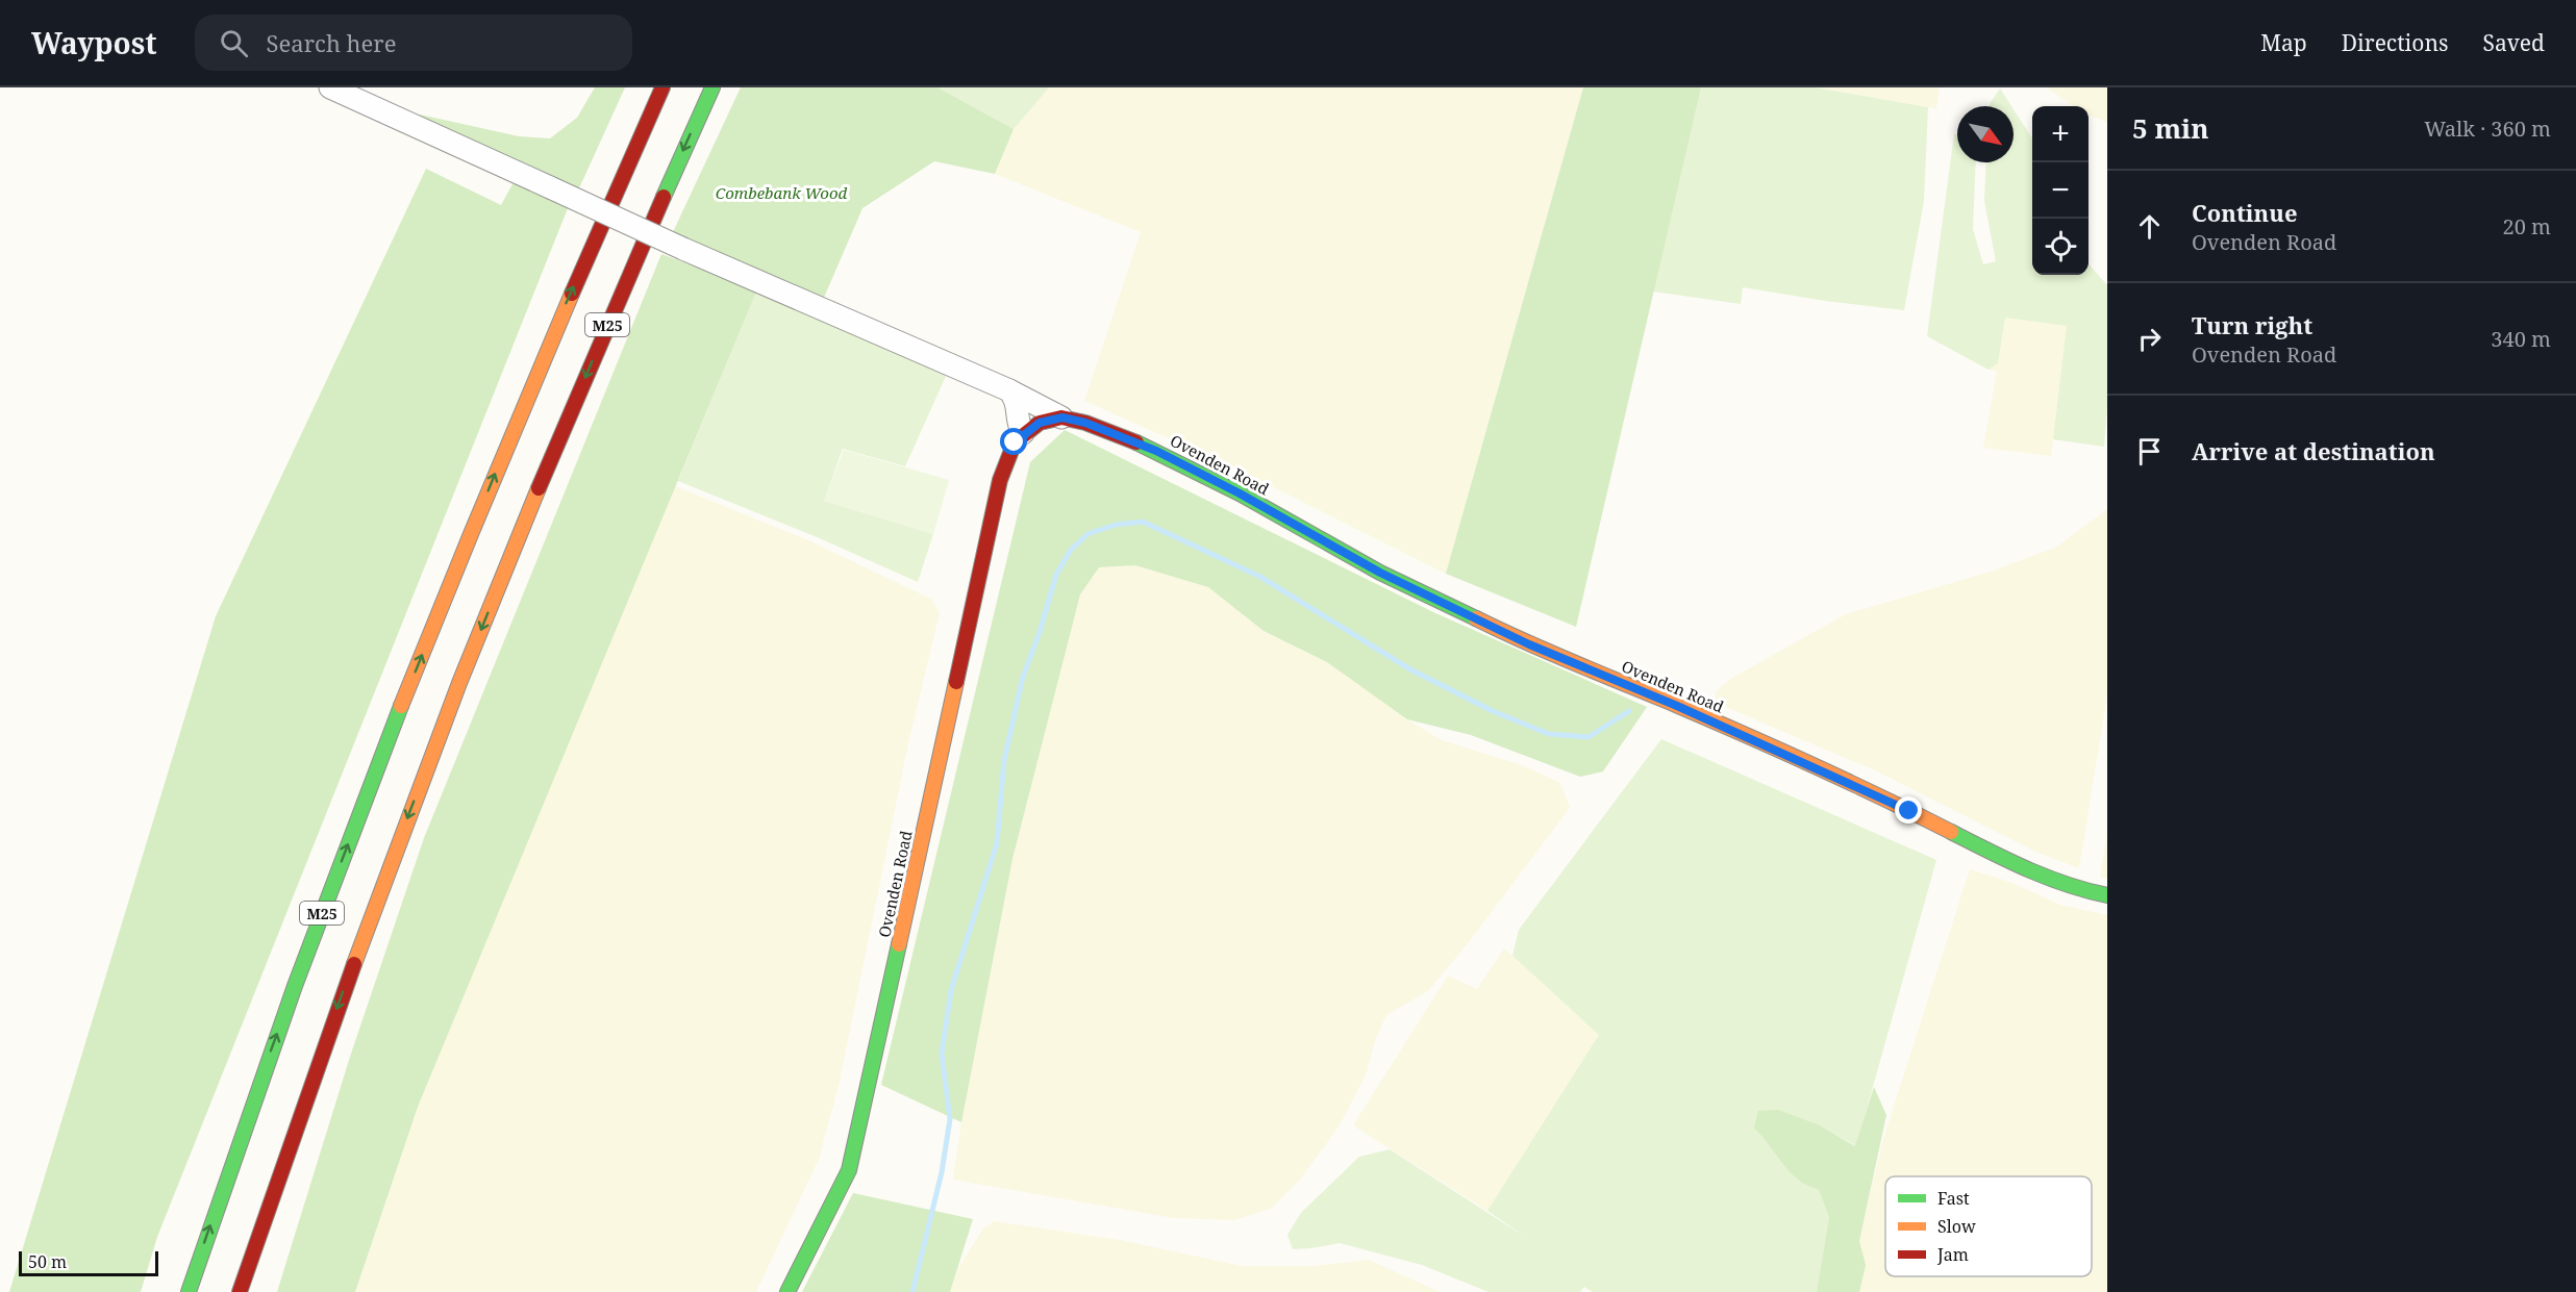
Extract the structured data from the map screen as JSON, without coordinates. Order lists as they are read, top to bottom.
{
  "streets": {
    "main road": ["M25", "Ovenden Road"]
  },
  "parks": ["Combebank Wood"],
  "legend": ["Fast", "Slow", "Jam"],
  "scale_bar": "50 m",
  "north": "bottom right",
  "page": {
    "header": "Waypost",
    "search": "Search here",
    "nav": ["Map", "Directions", "Saved"],
    "heading": ["5 min", "Walk · 360 m"],
    "map_buttons": ["+", "−"],
    "list": [
      ["Continue", "Ovenden Road", "20 m"],
      ["Turn right", "Ovenden Road", "340 m"],
      "Arrive at destination"
    ],
    "scale": "50 m"
  }
}
